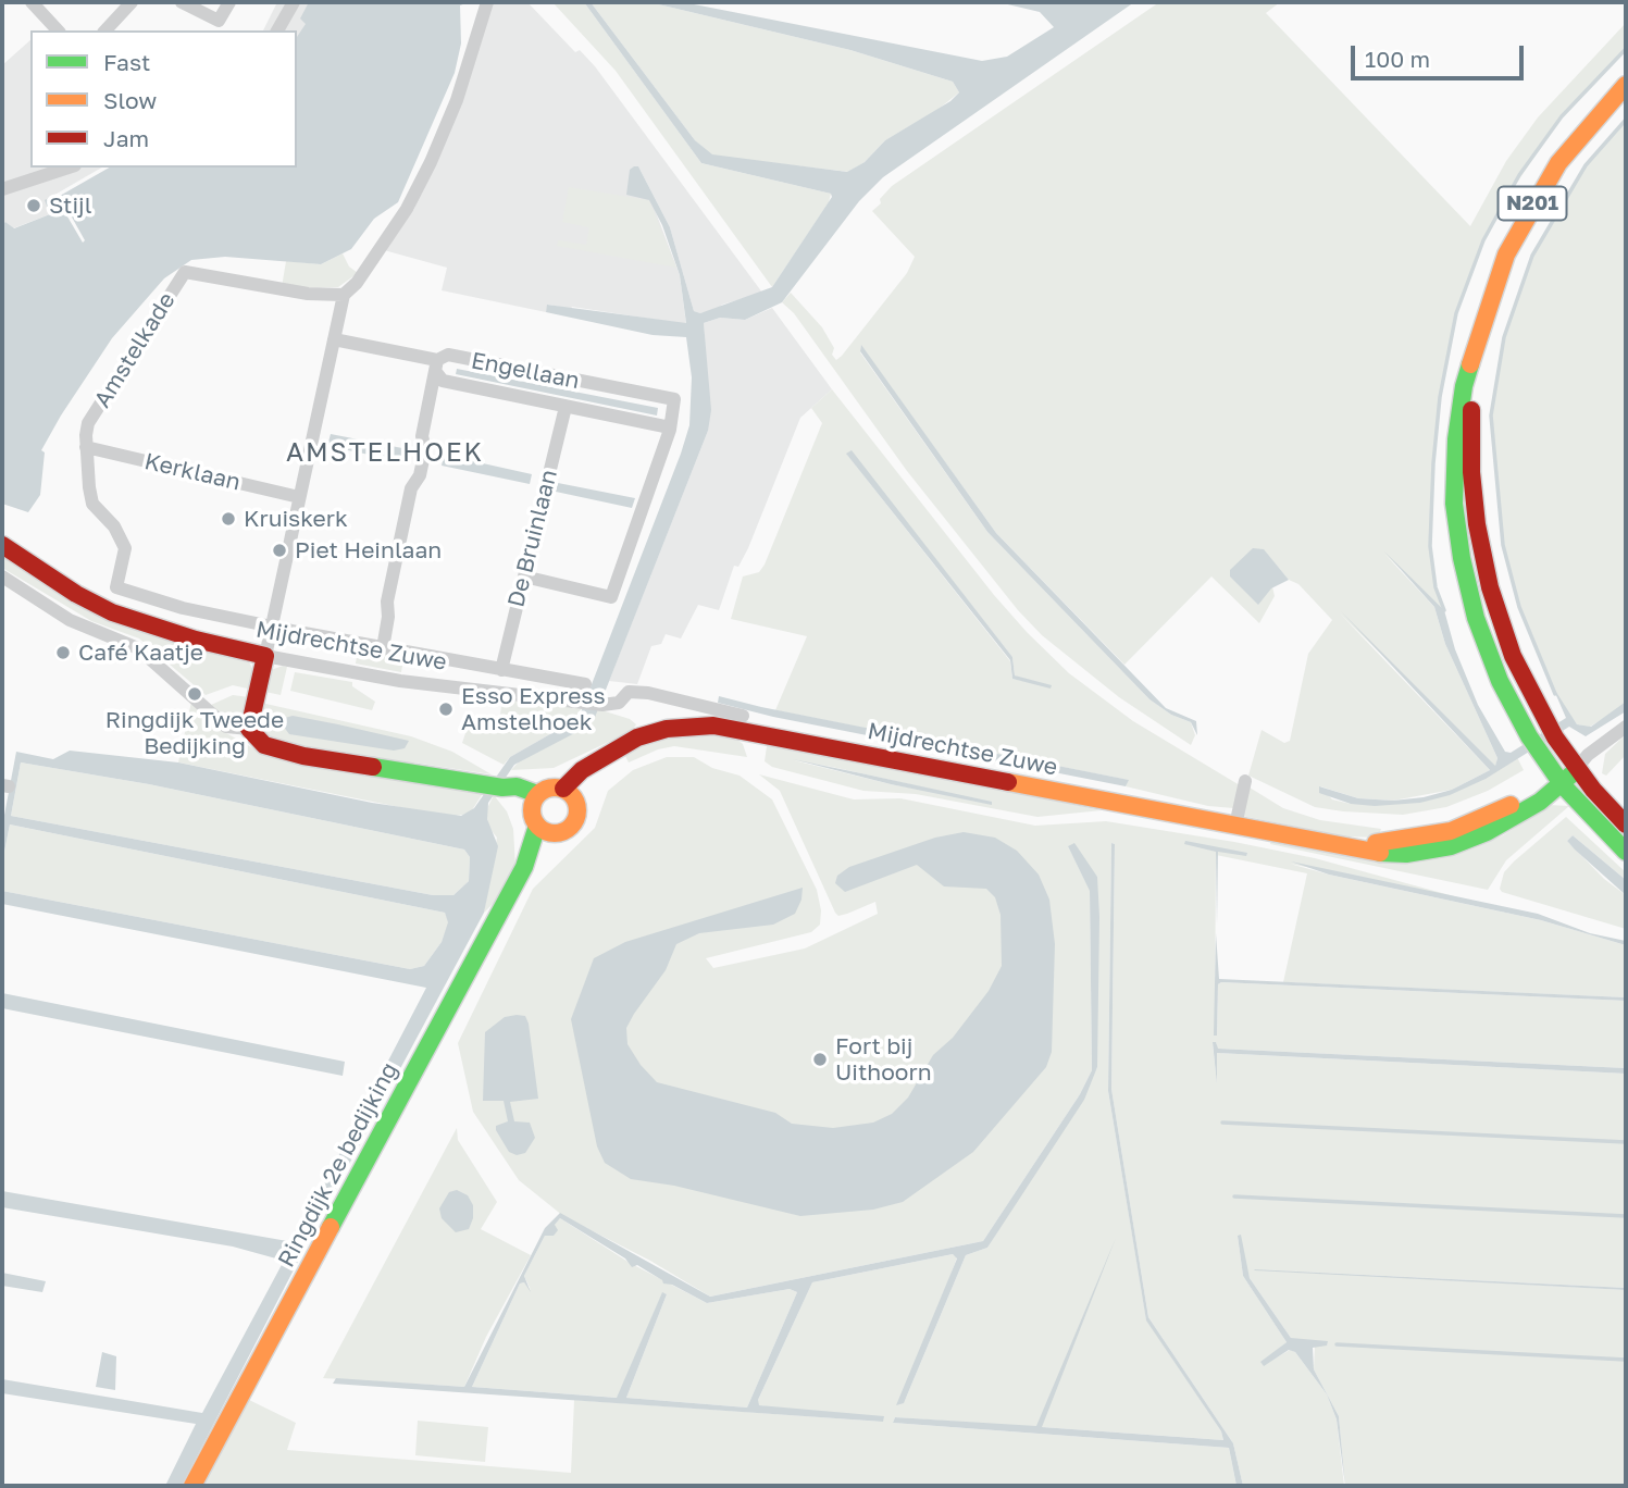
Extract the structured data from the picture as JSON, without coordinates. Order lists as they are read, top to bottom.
{
  "streets": {
    "street": [
      "N201",
      "Amstelkade",
      "Engellaan",
      "Kerklaan",
      "De Bruinlaan",
      "Mijdrechtse Zuwe",
      "Ringdijk 2e bedijking"
    ]
  },
  "crossings": [
    ["N201", "Mijdrechtse Zuwe"],
    ["Amstelkade", "Kerklaan"],
    ["Amstelkade", "Mijdrechtse Zuwe"],
    ["Engellaan", "De Bruinlaan"],
    ["De Bruinlaan", "Mijdrechtse Zuwe"],
    ["Mijdrechtse Zuwe", "Ringdijk 2e bedijking"]
  ],
  "districts": ["AMSTELHOEK"],
  "places": [
    "Stijl",
    "Kruiskerk",
    "Piet Heinlaan",
    "Café Kaatje",
    "Ringdijk Tweede Bedijking",
    "Esso Express Amstelhoek",
    "Fort bij Uithoorn"
  ],
  "legend": ["Fast", "Slow", "Jam"],
  "scale_bar": "100 m"
}
